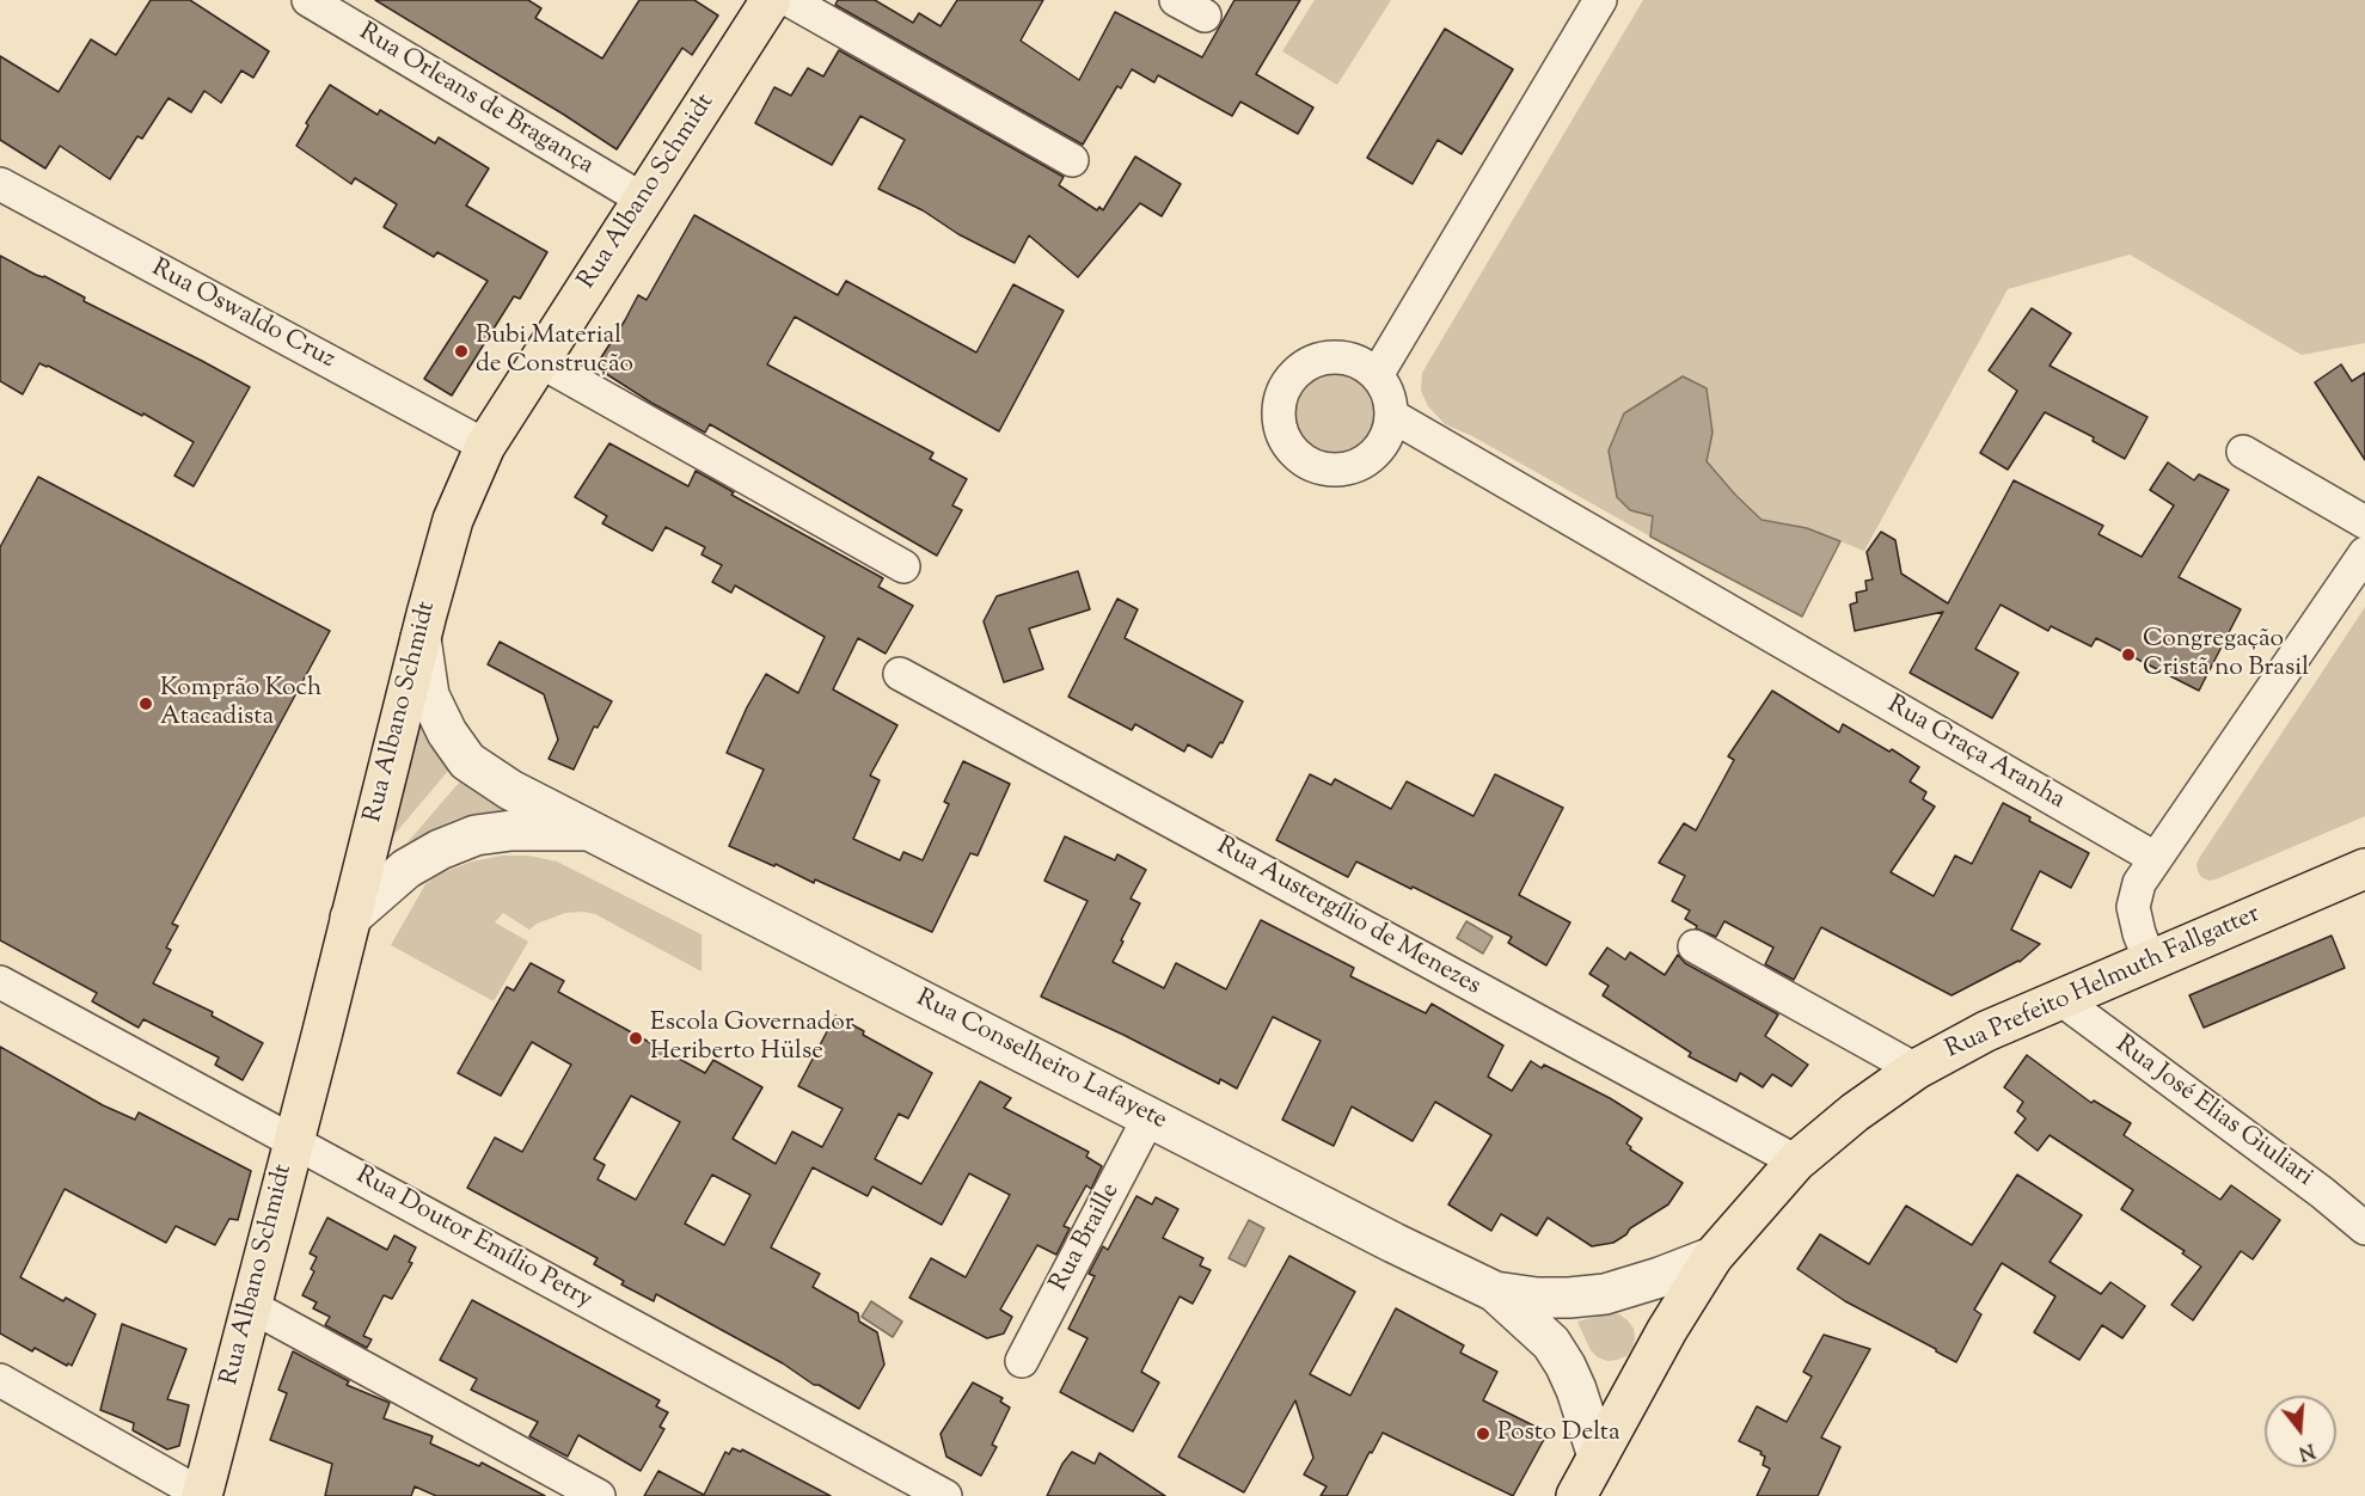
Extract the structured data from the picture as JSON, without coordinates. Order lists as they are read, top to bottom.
{
  "streets": {
    "main road": ["Rua Albano Schmidt", "Rua Prefeito Helmuth Fallgatter"],
    "street": [
      "Rua Orleans de Bragança",
      "Rua Oswaldo Cruz",
      "Rua Graça Aranha",
      "Rua Austergílio de Menezes",
      "Rua Conselheiro Lafayete",
      "Rua José Elias Giuliari",
      "Rua Braille",
      "Rua Doutor Emílio Petry"
    ]
  },
  "crossings": [
    ["Rua Orleans de Bragança", "Rua Albano Schmidt"],
    ["Rua Albano Schmidt", "Rua Oswaldo Cruz"],
    ["Rua Albano Schmidt", "Rua Conselheiro Lafayete"],
    ["Rua Albano Schmidt", "Rua Doutor Emílio Petry"],
    ["Rua Austergílio de Menezes", "Rua Prefeito Helmuth Fallgatter"],
    ["Rua Prefeito Helmuth Fallgatter", "Rua Conselheiro Lafayete"],
    ["Rua Prefeito Helmuth Fallgatter", "Rua José Elias Giuliari"],
    ["Rua Conselheiro Lafayete", "Rua Braille"]
  ],
  "places": [
    "Bubi Material de Construção",
    "Congregação Cristã no Brasil",
    "Komprão Koch Atacadista",
    "Escola Governador Heriberto Hülse",
    "Posto Delta"
  ],
  "north": "bottom"
}
